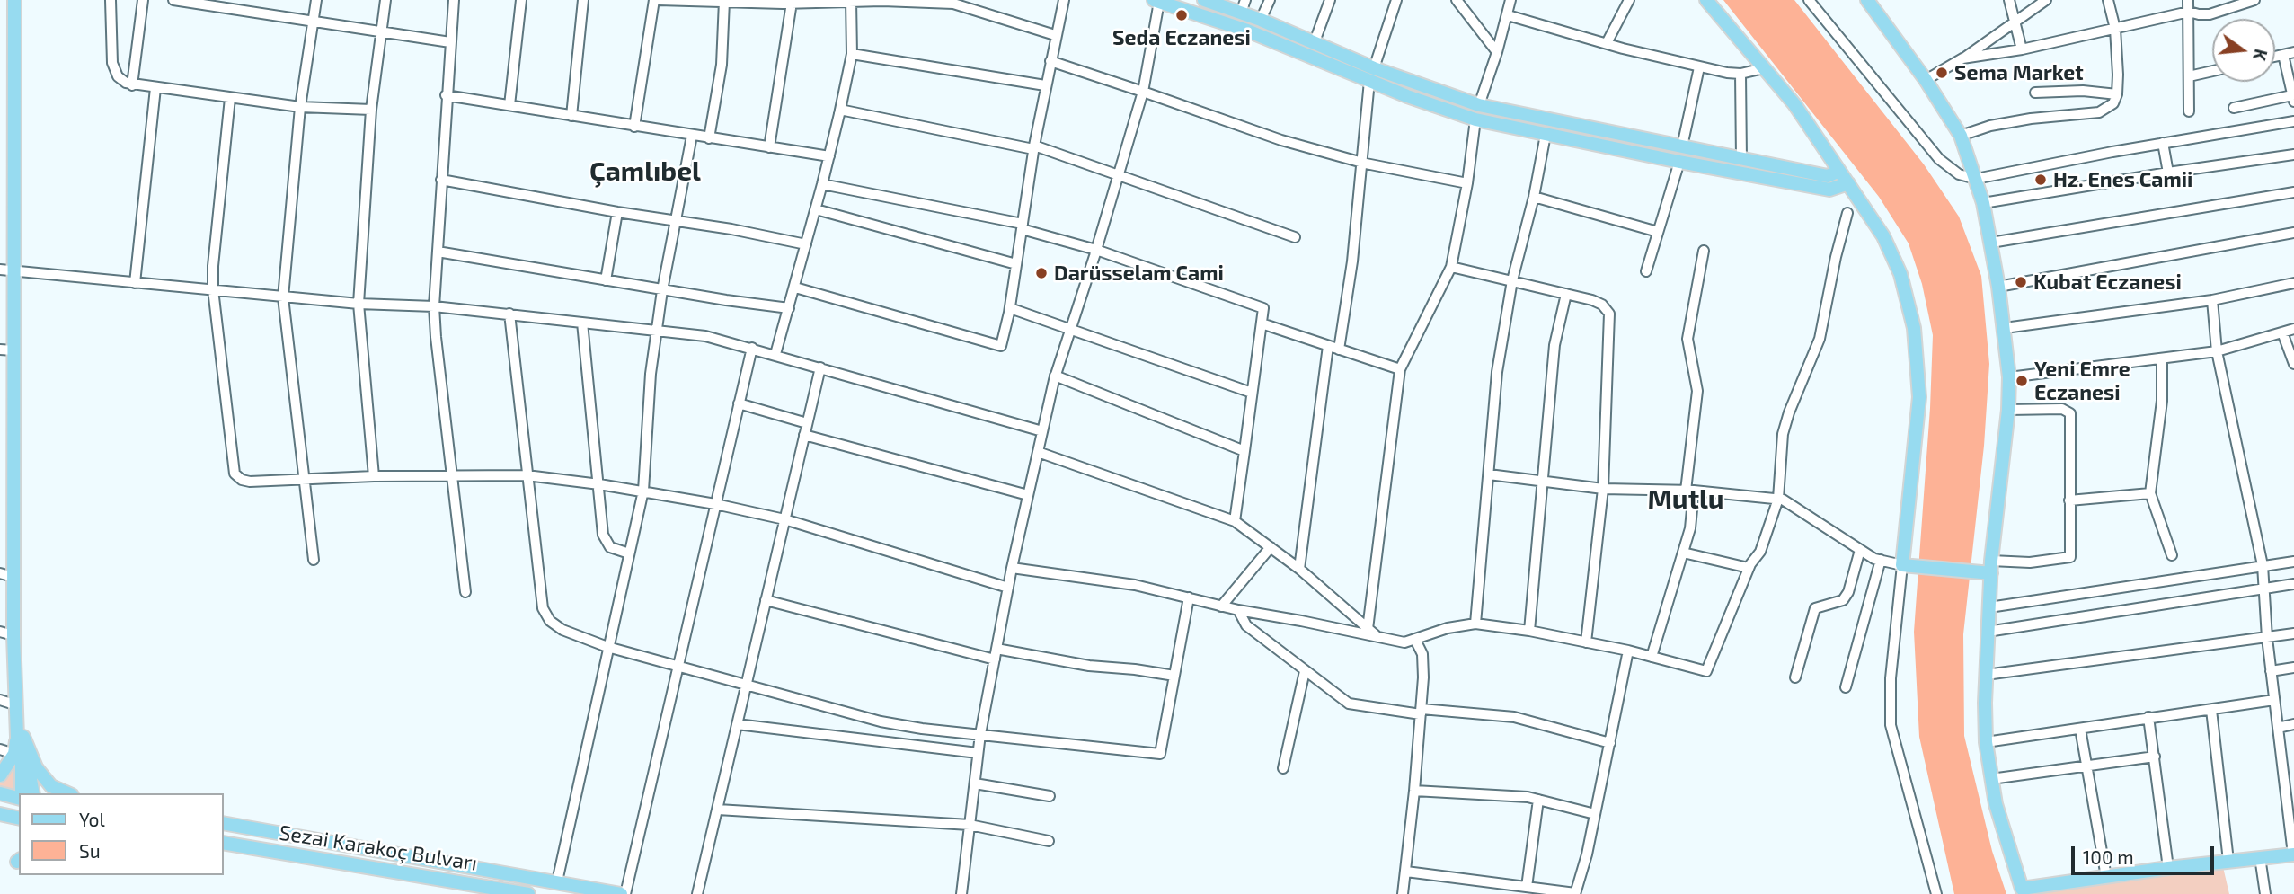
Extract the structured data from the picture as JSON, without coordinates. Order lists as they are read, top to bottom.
{
  "streets": {
    "main road": ["Sezai Karakoç Bulvarı"]
  },
  "districts": ["Çamlıbel", "Mutlu"],
  "places": [
    "Seda Eczanesi",
    "Sema Market",
    "Hz. Enes Camii",
    "Darüsselam Cami",
    "Kubat Eczanesi",
    "Yeni Emre Eczanesi"
  ],
  "legend": ["Yol", "Su"],
  "scale_bar": "100 m",
  "north": "right"
}
